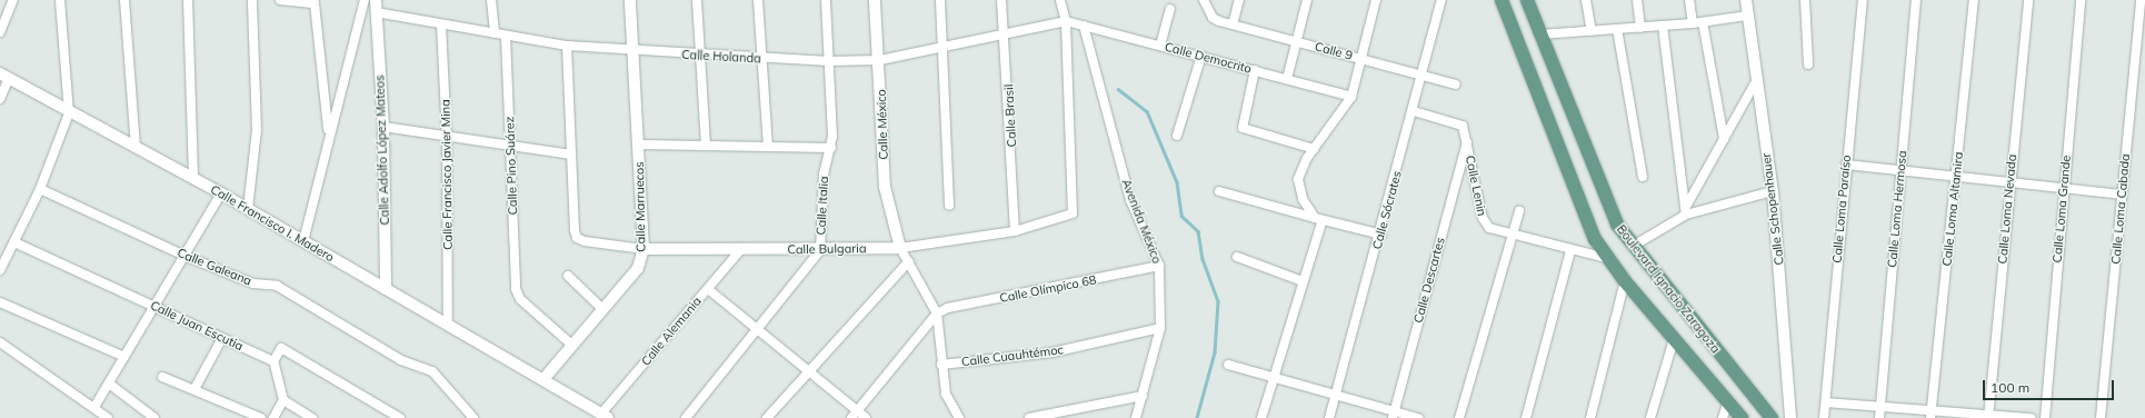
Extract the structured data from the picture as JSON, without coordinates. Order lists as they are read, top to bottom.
{
  "streets": {
    "main road": ["Boulevard Ignacio Zaragoza"],
    "street": [
      "Calle 9",
      "Calle Holanda",
      "Calle Democrito",
      "Calle Brasil",
      "Calle México",
      "Calle Adolfo López Mateos",
      "Calle Pino Suárez",
      "Calle Francisco Javier Mina",
      "Calle Lenin",
      "Calle Italia",
      "Calle Marruecos",
      "Calle Schopenhauer",
      "Calle Loma Paraíso",
      "Calle Loma Hermosa",
      "Calle Loma Altamira",
      "Calle Loma Nevada",
      "Calle Loma Grande",
      "Calle Loma Cabada",
      "Calle Sócrates",
      "Avenida México",
      "Calle Francisco I. Madero",
      "Calle Bulgaria",
      "Calle Galeana",
      "Calle Descartes",
      "Calle Olímpico 68",
      "Calle Juan Escutia",
      "Calle Alemania",
      "Calle Cuauhtémoc"
    ]
  },
  "crossings": [
    ["Calle 9", "Calle Sócrates"],
    ["Calle Holanda", "Calle Democrito"],
    ["Calle Holanda", "Calle Brasil"],
    ["Calle Holanda", "Calle México"],
    ["Calle Holanda", "Calle Adolfo López Mateos"],
    ["Calle Holanda", "Calle Pino Suárez"],
    ["Calle Holanda", "Calle Francisco Javier Mina"],
    ["Calle Holanda", "Calle Italia"],
    ["Calle Holanda", "Calle Marruecos"],
    ["Calle Holanda", "Calle Bulgaria"],
    ["Calle Democrito", "Avenida México"],
    ["Calle Democrito", "Calle Bulgaria"],
    ["Calle Brasil", "Calle Bulgaria"],
    ["Calle México", "Calle Bulgaria"],
    ["Calle Adolfo López Mateos", "Calle Francisco I. Madero"],
    ["Calle Pino Suárez", "Calle Marruecos"],
    ["Calle Francisco Javier Mina", "Calle Francisco I. Madero"],
    ["Calle Lenin", "Calle Sócrates"],
    ["Calle Lenin", "Calle Descartes"],
    ["Calle Lenin", "Boulevard Ignacio Zaragoza"],
    ["Calle Italia", "Calle Bulgaria"],
    ["Calle Marruecos", "Calle Francisco I. Madero"],
    ["Calle Marruecos", "Calle Bulgaria"],
    ["Avenida México", "Calle Olímpico 68"],
    ["Avenida México", "Calle Cuauhtémoc"],
    ["Calle Francisco I. Madero", "Calle Alemania"],
    ["Calle Bulgaria", "Calle Alemania"]
  ],
  "scale_bar": "100 m"
}
